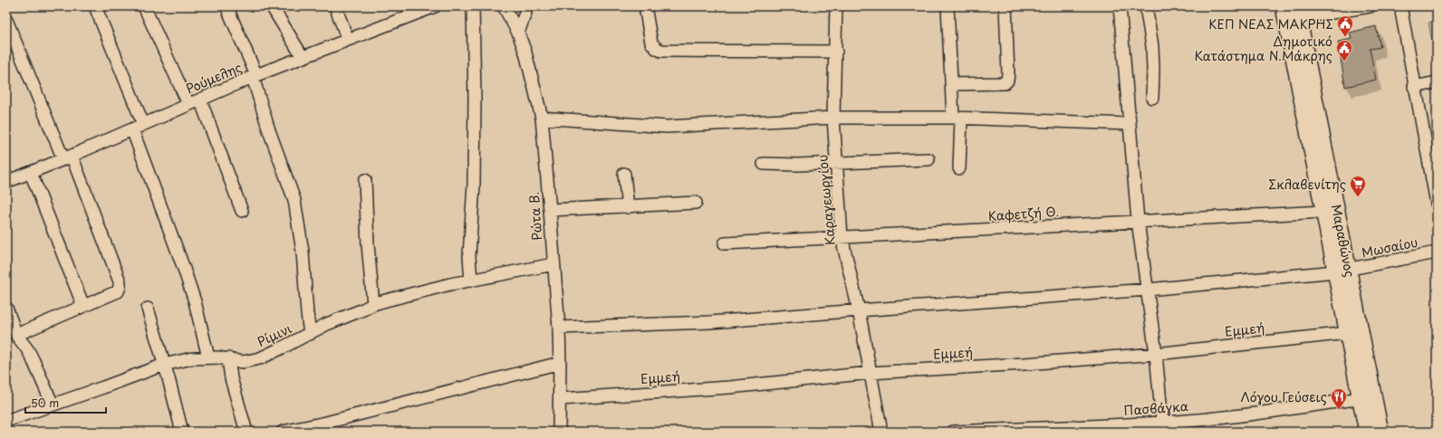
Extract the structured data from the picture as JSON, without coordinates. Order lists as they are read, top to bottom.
{
  "streets": {
    "main road": ["Μαραθώνος"],
    "street": [
      "Ρούμελης",
      "Καραγεωργίου",
      "Καφετζή Θ.",
      "Ρώτα Β.",
      "Μωσαίου",
      "Εμμεή",
      "Ρίμινι",
      "Πασβάγκα"
    ]
  },
  "crossings": [
    ["Καραγεωργίου", "Καφετζή Θ."],
    ["Καραγεωργίου", "Μωσαίου"],
    ["Καραγεωργίου", "Εμμεή"],
    ["Καφετζή Θ.", "Μαραθώνος"],
    ["Ρώτα Β.", "Μωσαίου"],
    ["Ρώτα Β.", "Εμμεή"],
    ["Ρώτα Β.", "Ρίμινι"],
    ["Μαραθώνος", "Μωσαίου"],
    ["Μαραθώνος", "Εμμεή"],
    ["Μαραθώνος", "Πασβάγκα"]
  ],
  "places": {
    "public building": ["ΚΕΠ ΝΕΑΣ ΜΑΚΡΗΣ", "Δημοτικό Κατάστημα Ν.Μάκρης"],
    "supermarket": ["Σκλαβενίτης"],
    "restaurant": ["Λόγου Γεύσεις"]
  },
  "scale_bar": "50 m"
}
